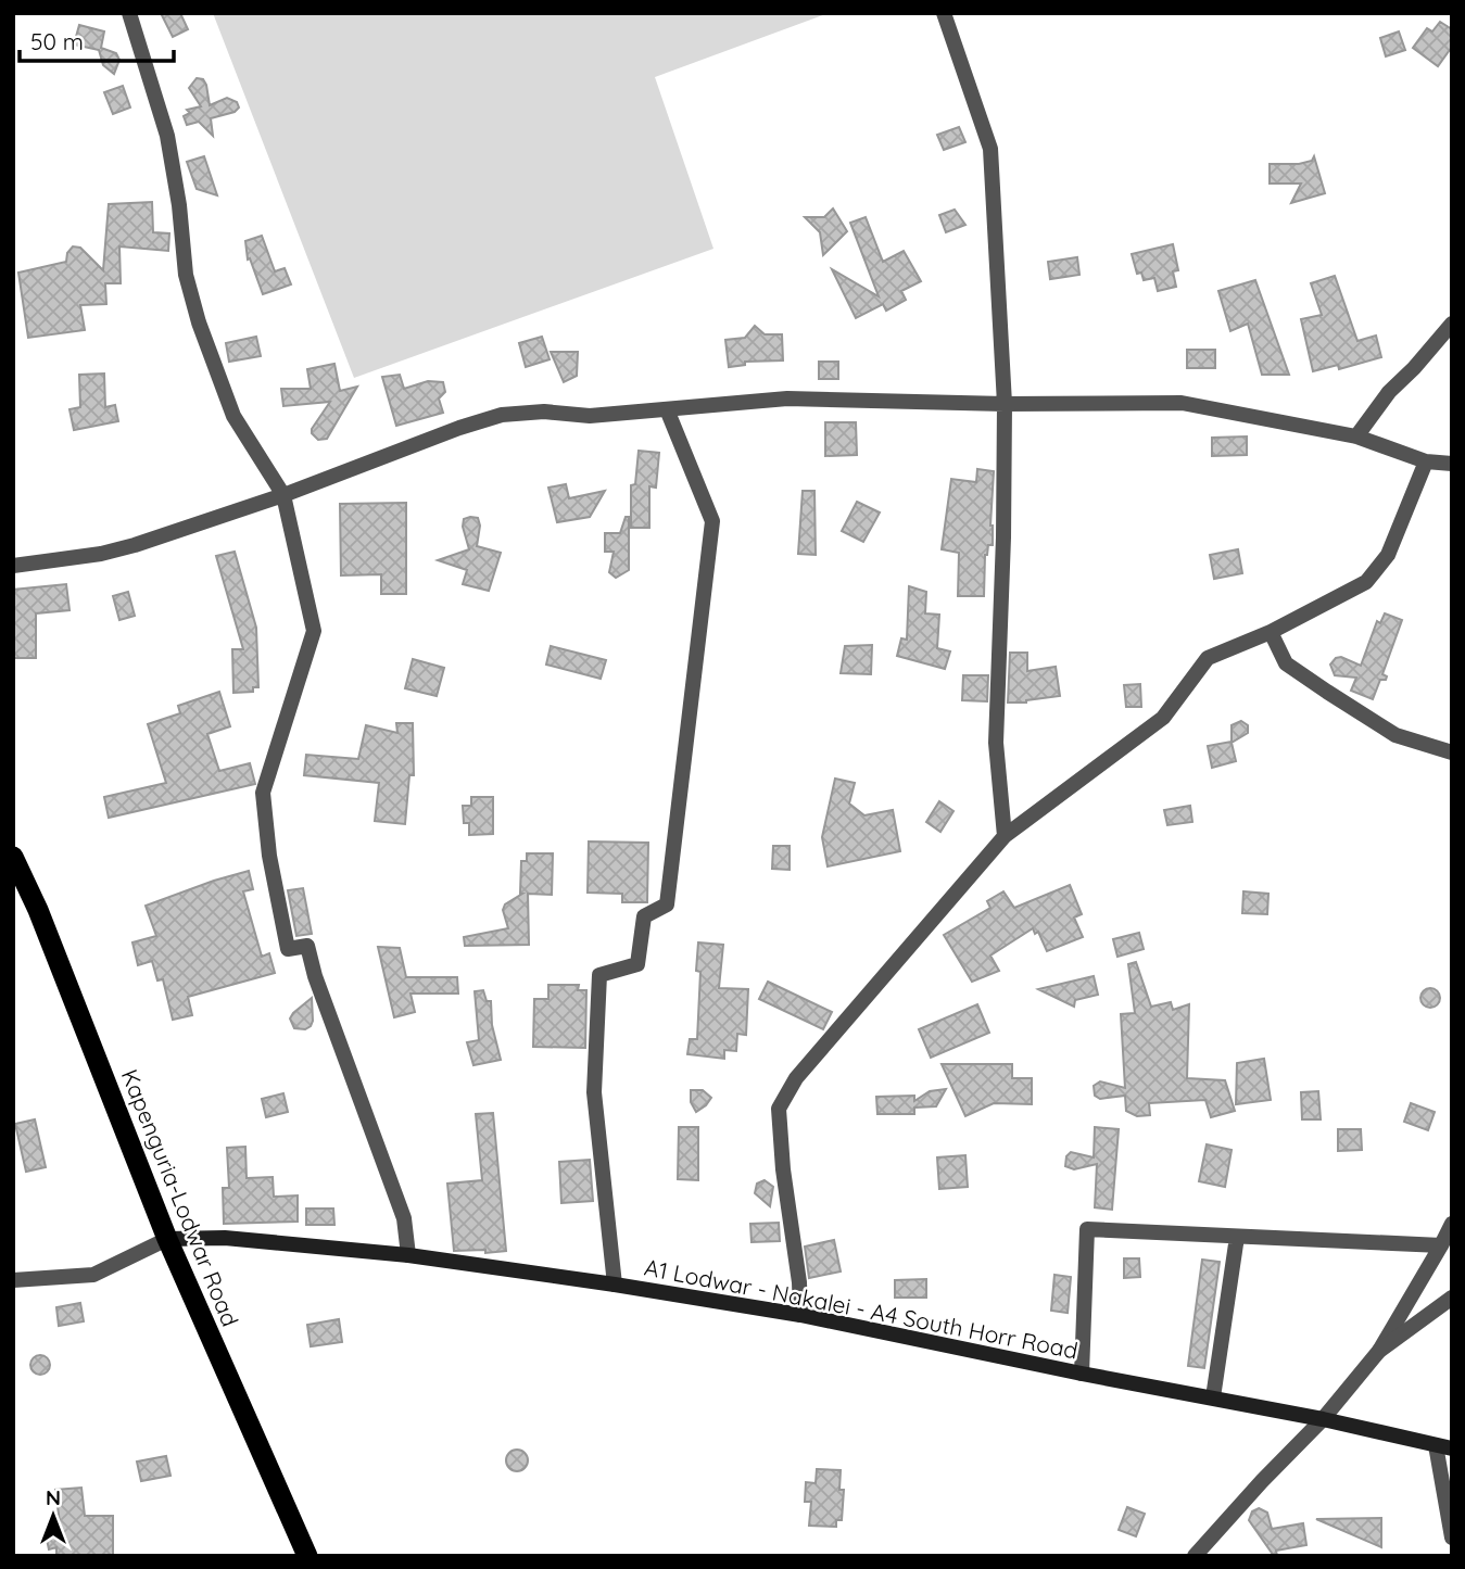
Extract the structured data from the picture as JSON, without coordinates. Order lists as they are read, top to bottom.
{
  "streets": {
    "highway": ["Kapenguria-Lodwar Road"],
    "main road": ["A1 Lodwar - Nakalei - A4 South Horr Road"]
  },
  "crossings": [
    ["Kapenguria-Lodwar Road", "A1 Lodwar - Nakalei - A4 South Horr Road"]
  ],
  "scale_bar": "50 m",
  "north": "top"
}
